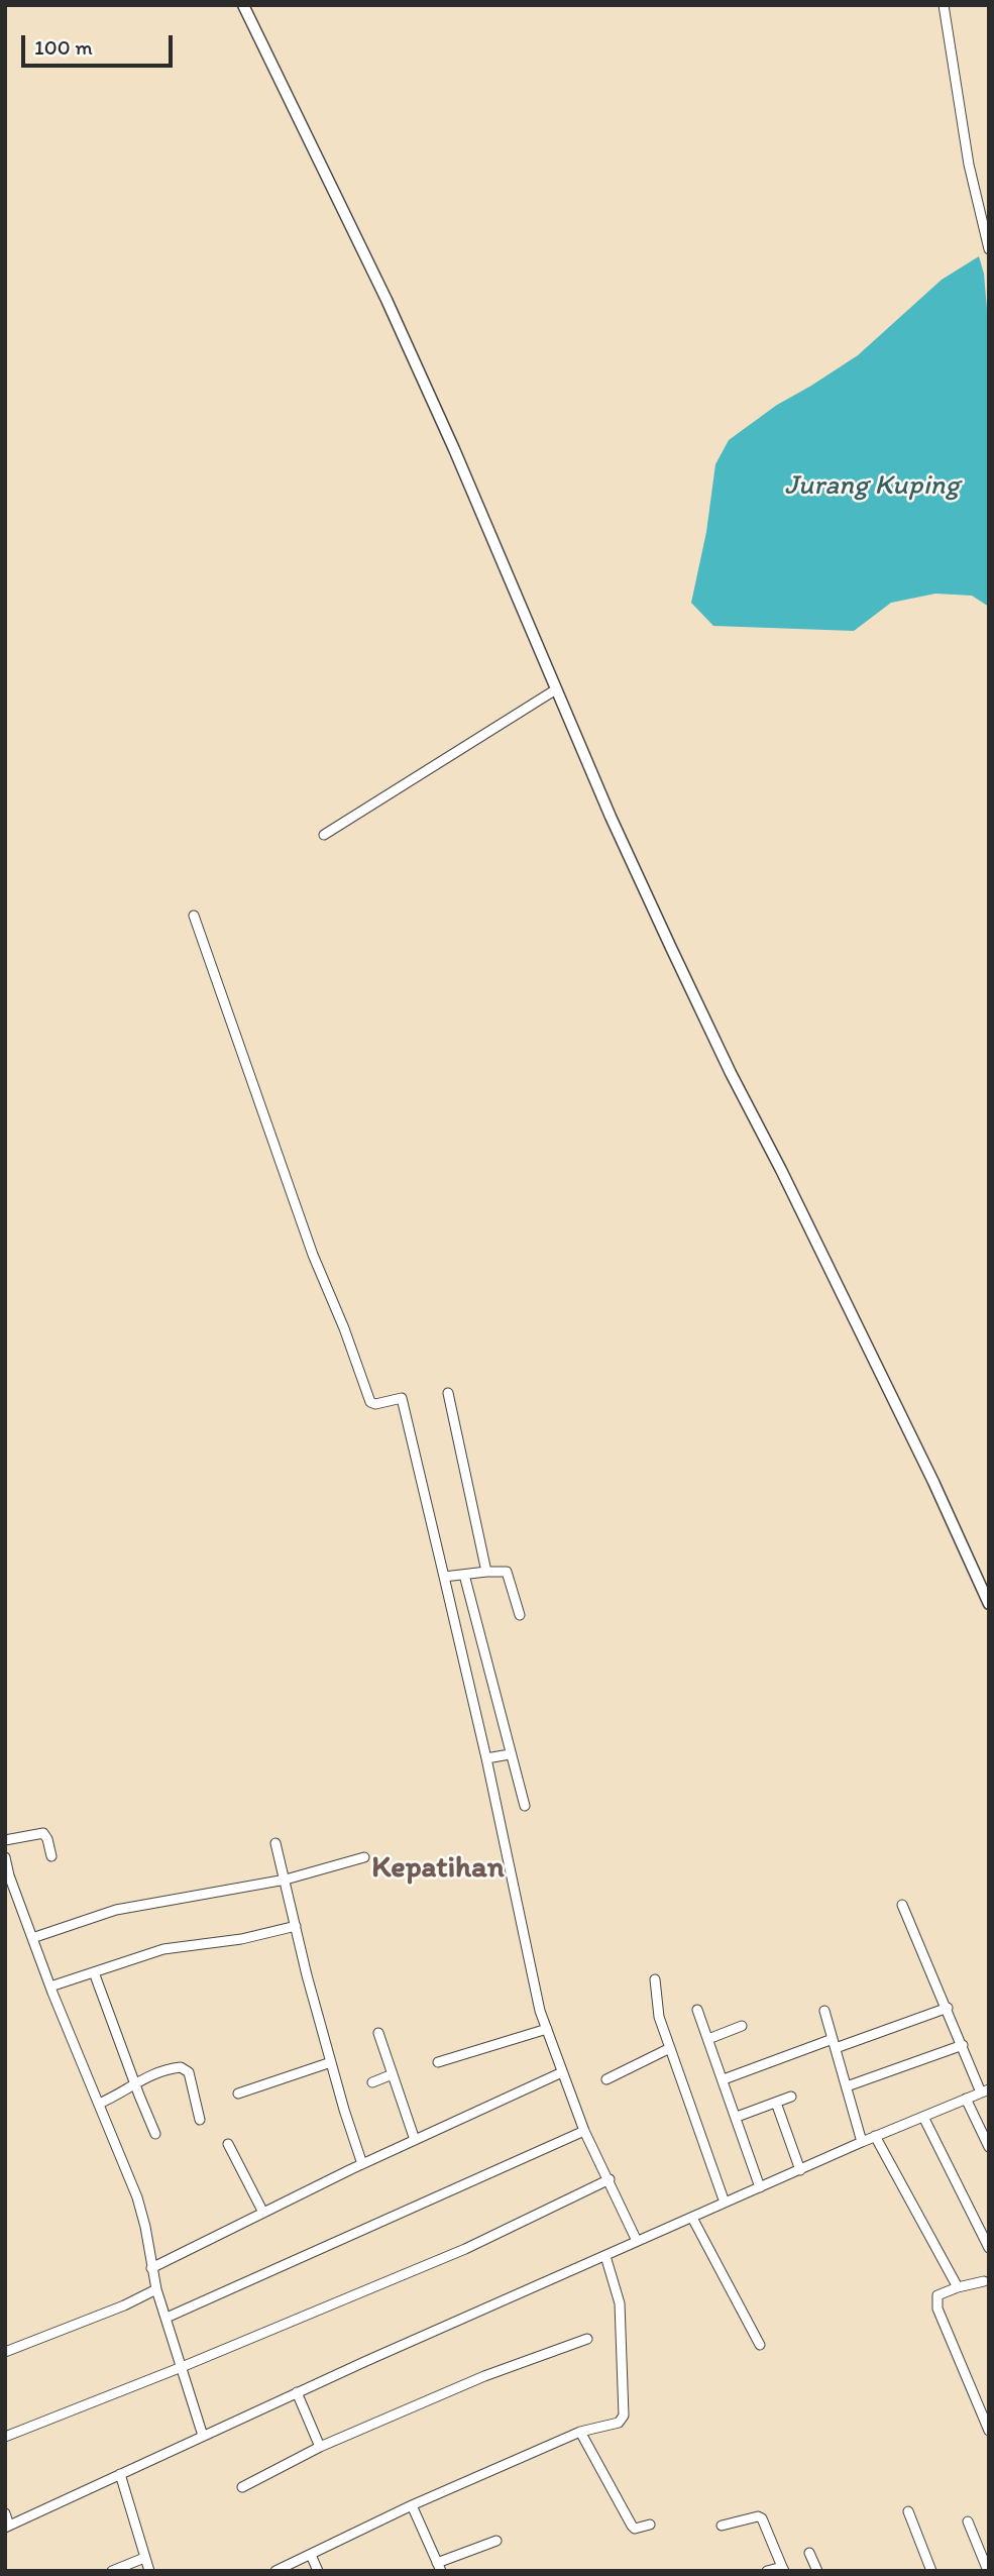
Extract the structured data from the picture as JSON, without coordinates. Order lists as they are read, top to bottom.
{
  "districts": ["Kepatihan"],
  "water": ["Jurang Kuping"],
  "scale_bar": "100 m"
}
